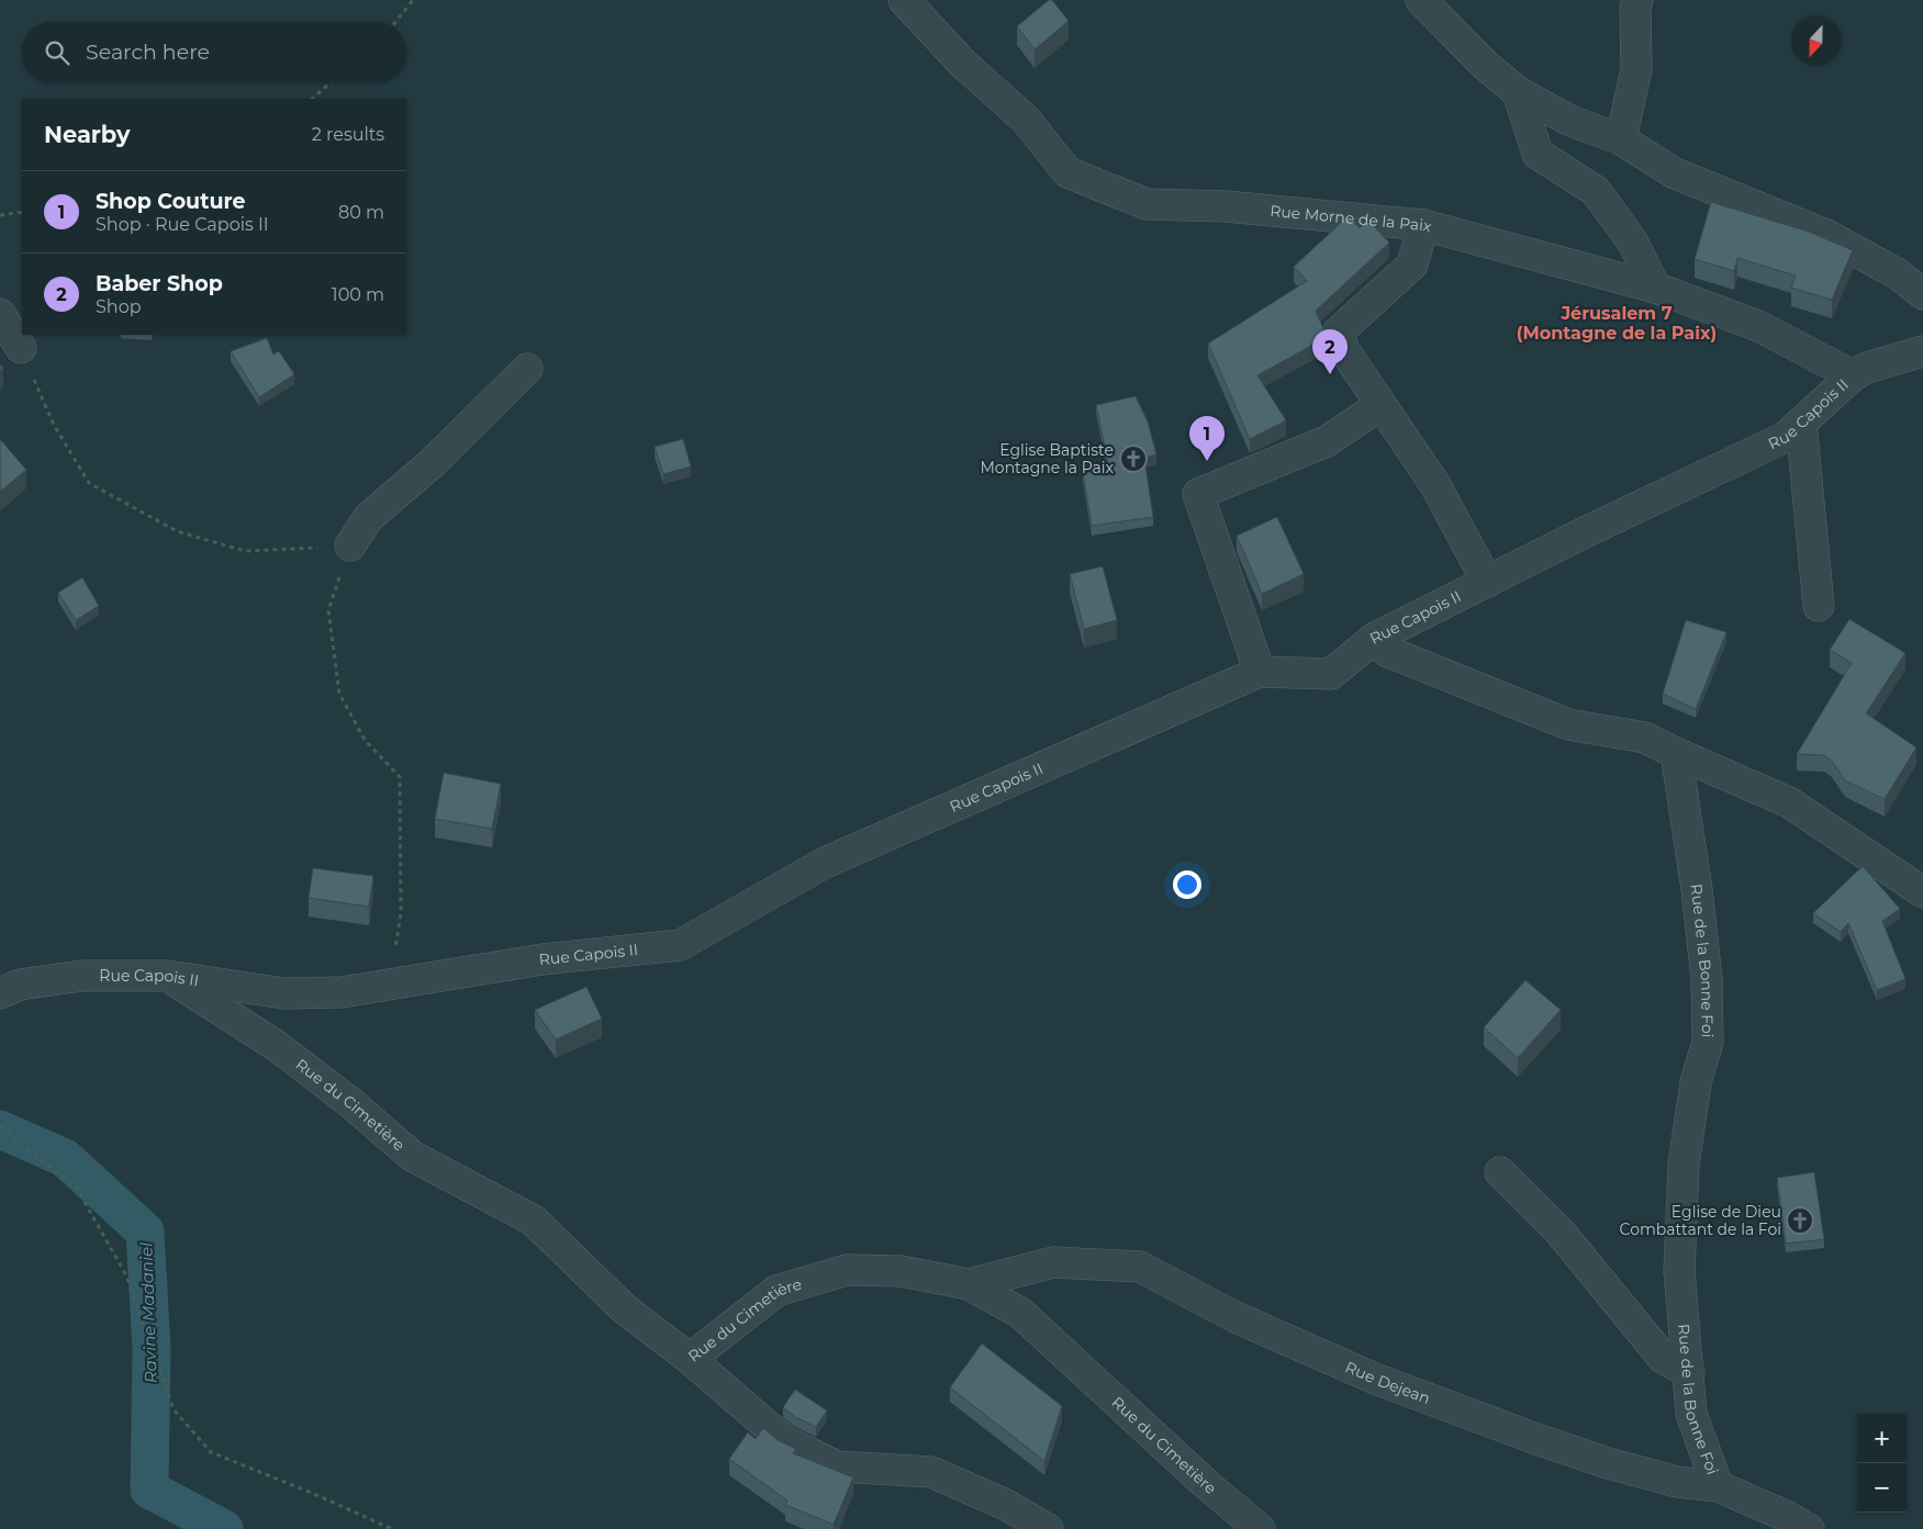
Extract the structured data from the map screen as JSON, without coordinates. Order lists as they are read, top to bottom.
{
  "streets": {
    "street": [
      "Rue Morne de la Paix",
      "Rue Capois II",
      "Rue de la Bonne Foi",
      "Rue du Cimetière",
      "Rue Dejean"
    ]
  },
  "crossings": [
    ["Rue Morne de la Paix", "Rue Capois II"],
    ["Rue Capois II", "Rue du Cimetière"],
    ["Rue de la Bonne Foi", "Rue Dejean"],
    ["Rue du Cimetière", "Rue Dejean"]
  ],
  "districts": ["Jérusalem 7 (Montagne de la Paix)"],
  "water": ["Ravine Madaniel"],
  "places": {
    "church": ["Eglise Baptiste Montagne la Paix", "Eglise de Dieu Combattant de la Foi"]
  },
  "north": "bottom",
  "page": {
    "search": "Search here",
    "heading": ["Nearby", "2 results"],
    "list": [
      {
        "mark": "1",
        "name": "Shop Couture",
        "note": "Shop · Rue Capois II",
        "value": "80 m"
      },
      {
        "mark": "2",
        "name": "Baber Shop",
        "note": "Shop",
        "value": "100 m"
      }
    ],
    "pins": ["2", "1"],
    "map_buttons": ["+", "−"]
  }
}
